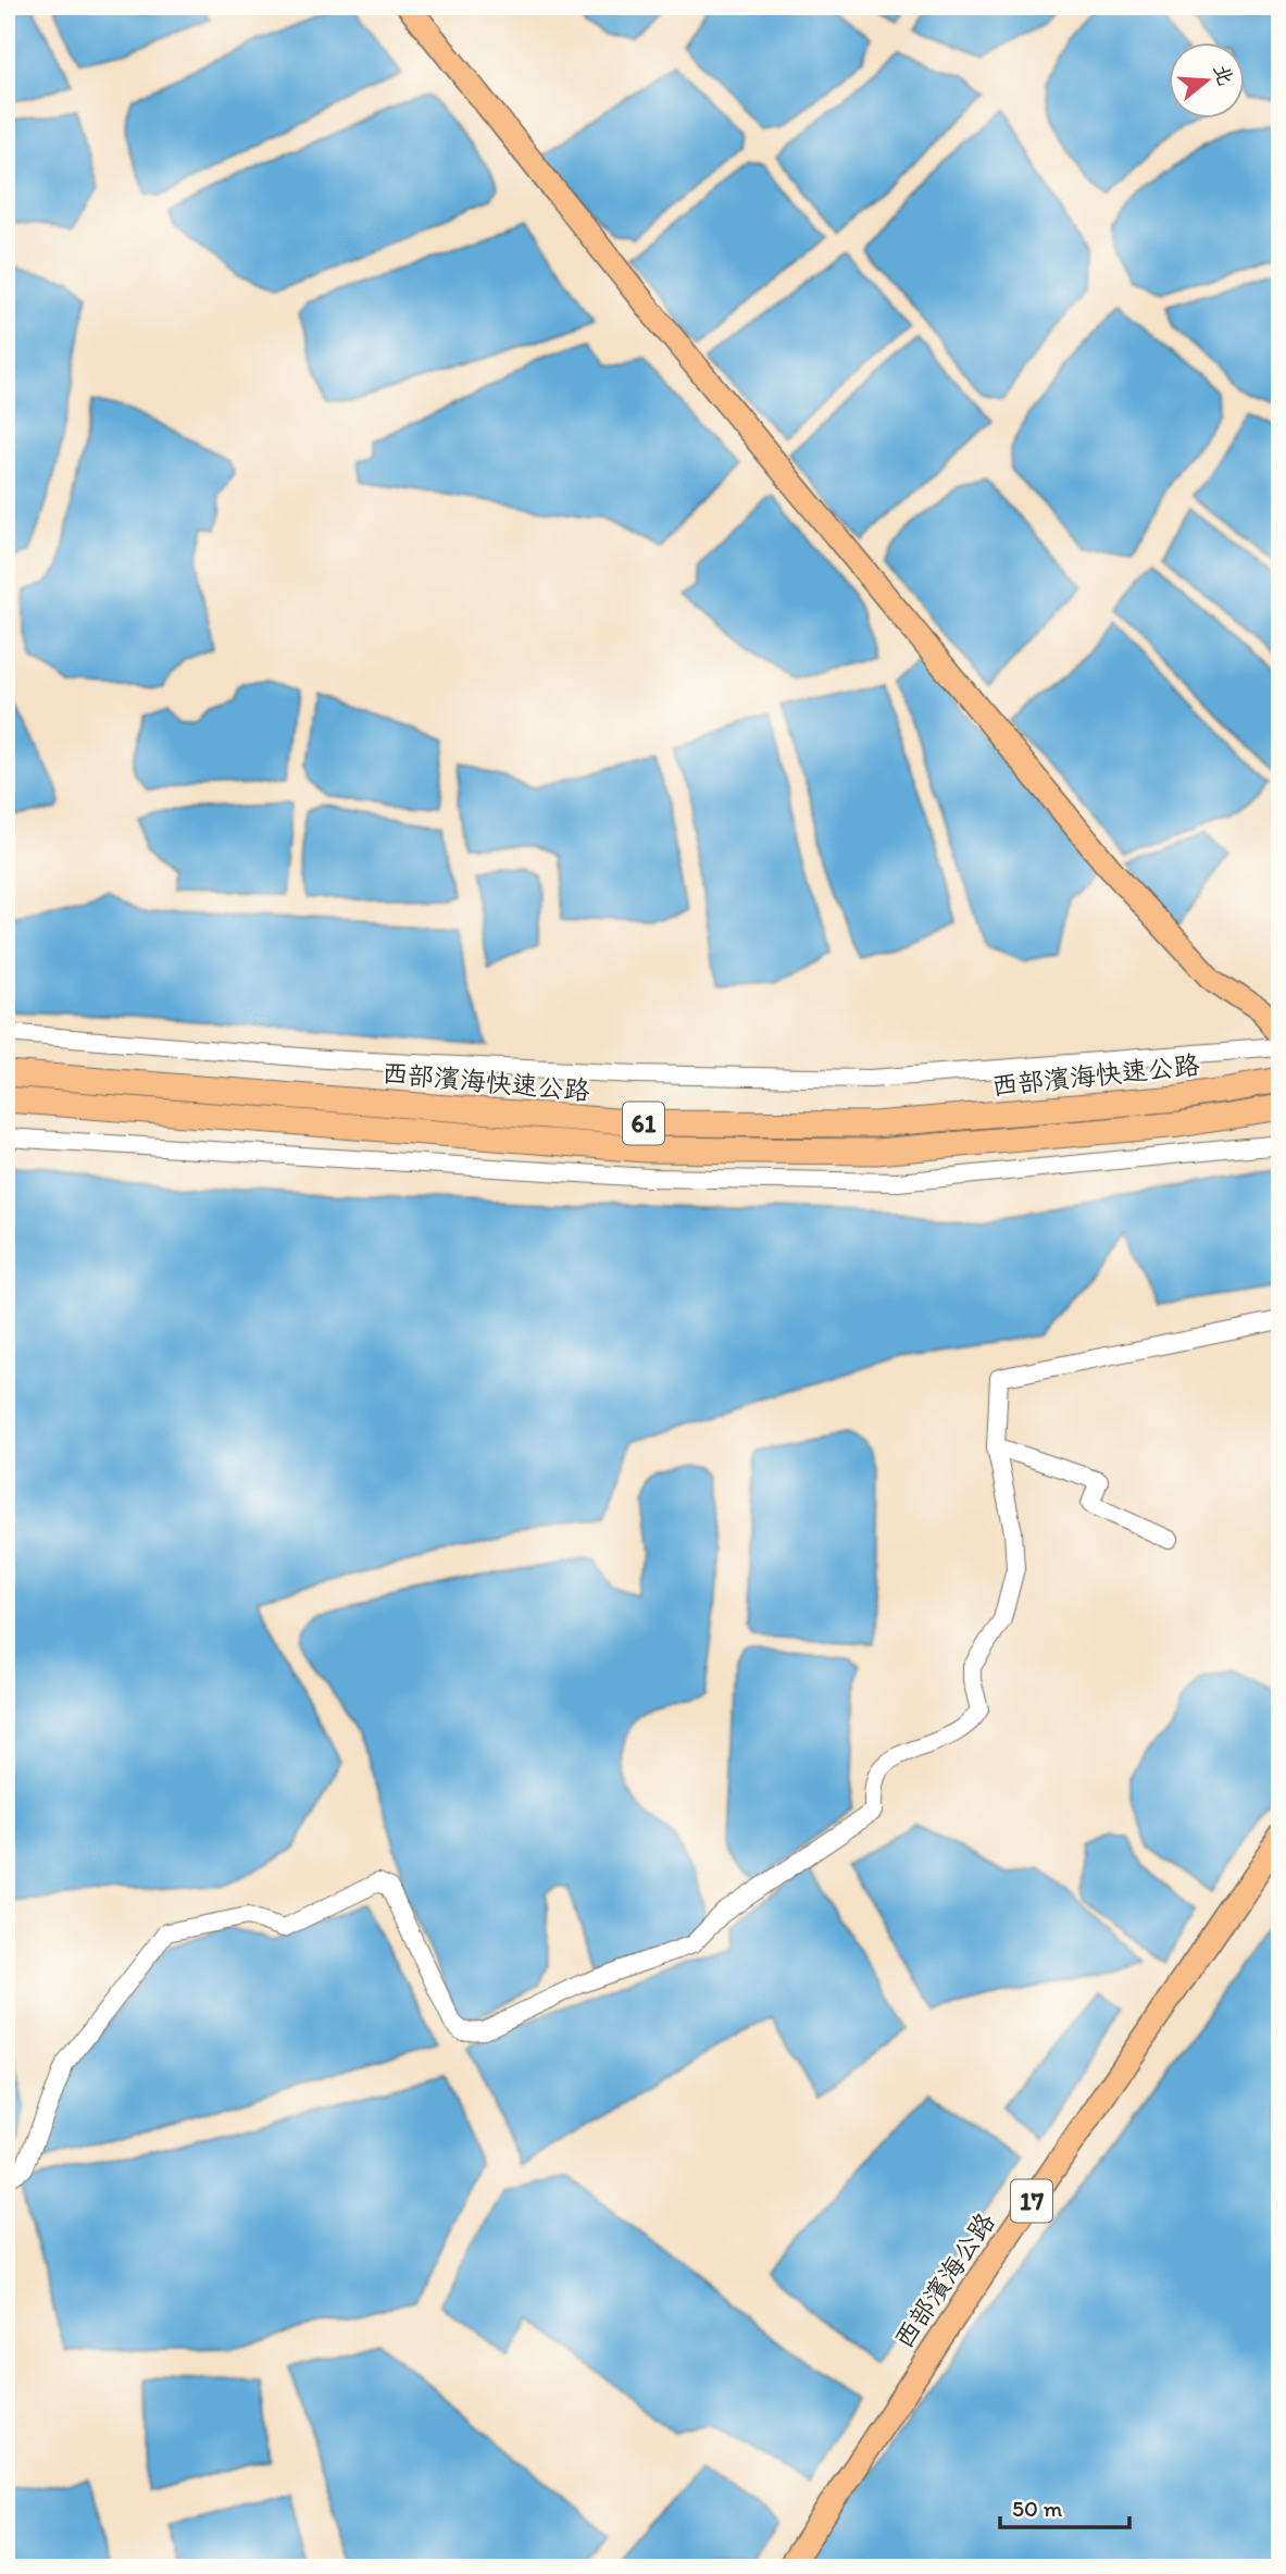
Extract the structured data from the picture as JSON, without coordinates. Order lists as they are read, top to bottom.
{
  "streets": {
    "highway": ["西部濱海快速公路", "61"],
    "main road": ["17", "西部濱海公路"]
  },
  "scale_bar": "50 m",
  "north": "right"
}
